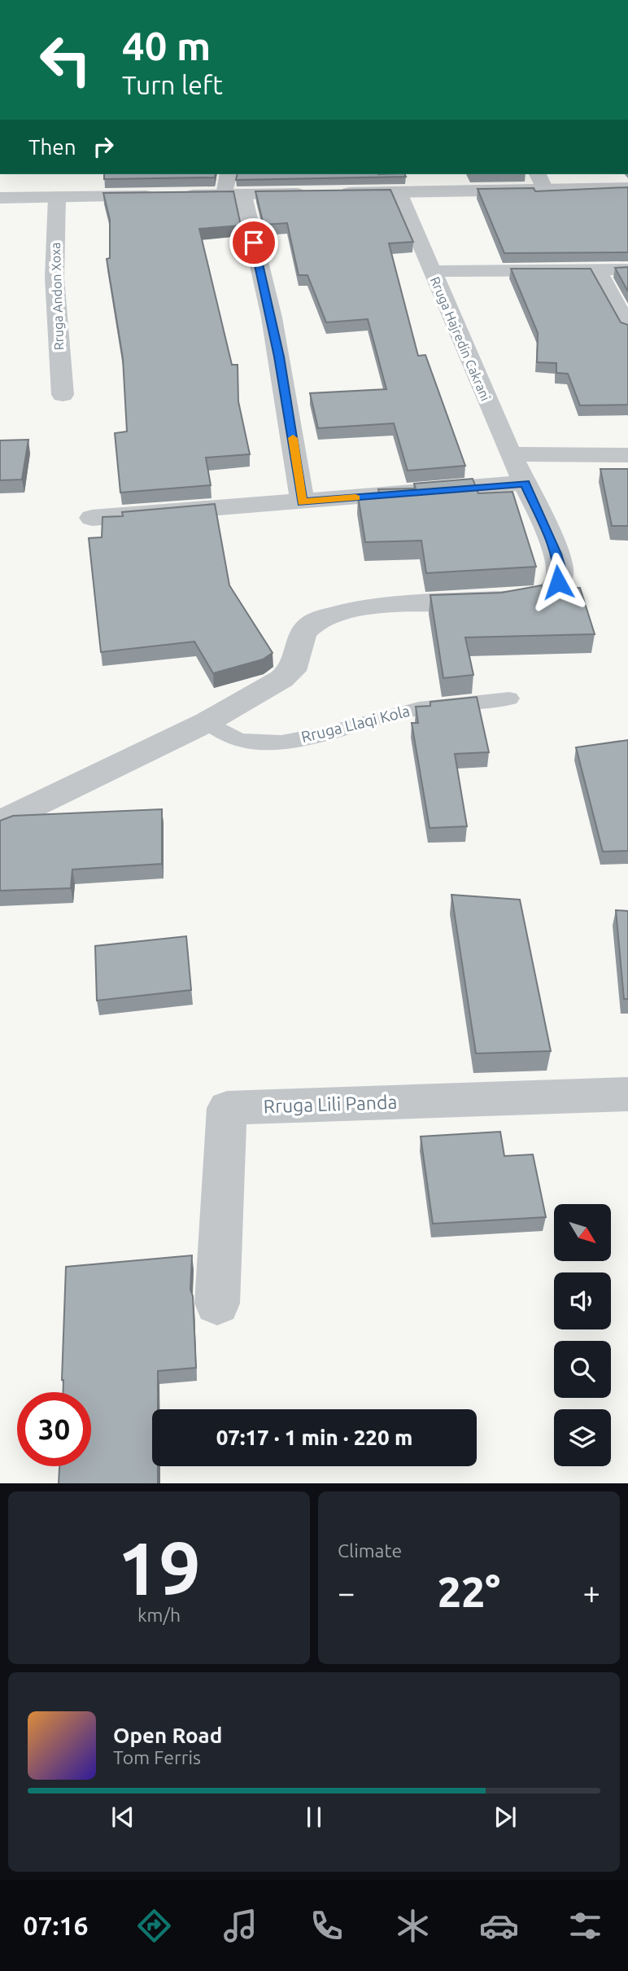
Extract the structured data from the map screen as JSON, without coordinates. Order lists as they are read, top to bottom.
{
  "streets": {
    "street": ["Rruga Andon Xoxa", "Rruga Hajredin Cakrani", "Rruga Lili Panda"],
    "lane": ["Rruga Llaqi Kola"]
  },
  "north": "bottom right",
  "page": {
    "turn": ["40 m", "Turn left"],
    "then": "Then",
    "limit": "30",
    "trip": "07:17 · 1 min · 220 m",
    "tile": [
      ["19", "km/h"],
      "Climate"
    ],
    "heat": ["−", "22°", "+"],
    "song": ["Open Road", "Tom Ferris"],
    "tabs": "07:16"
  }
}
